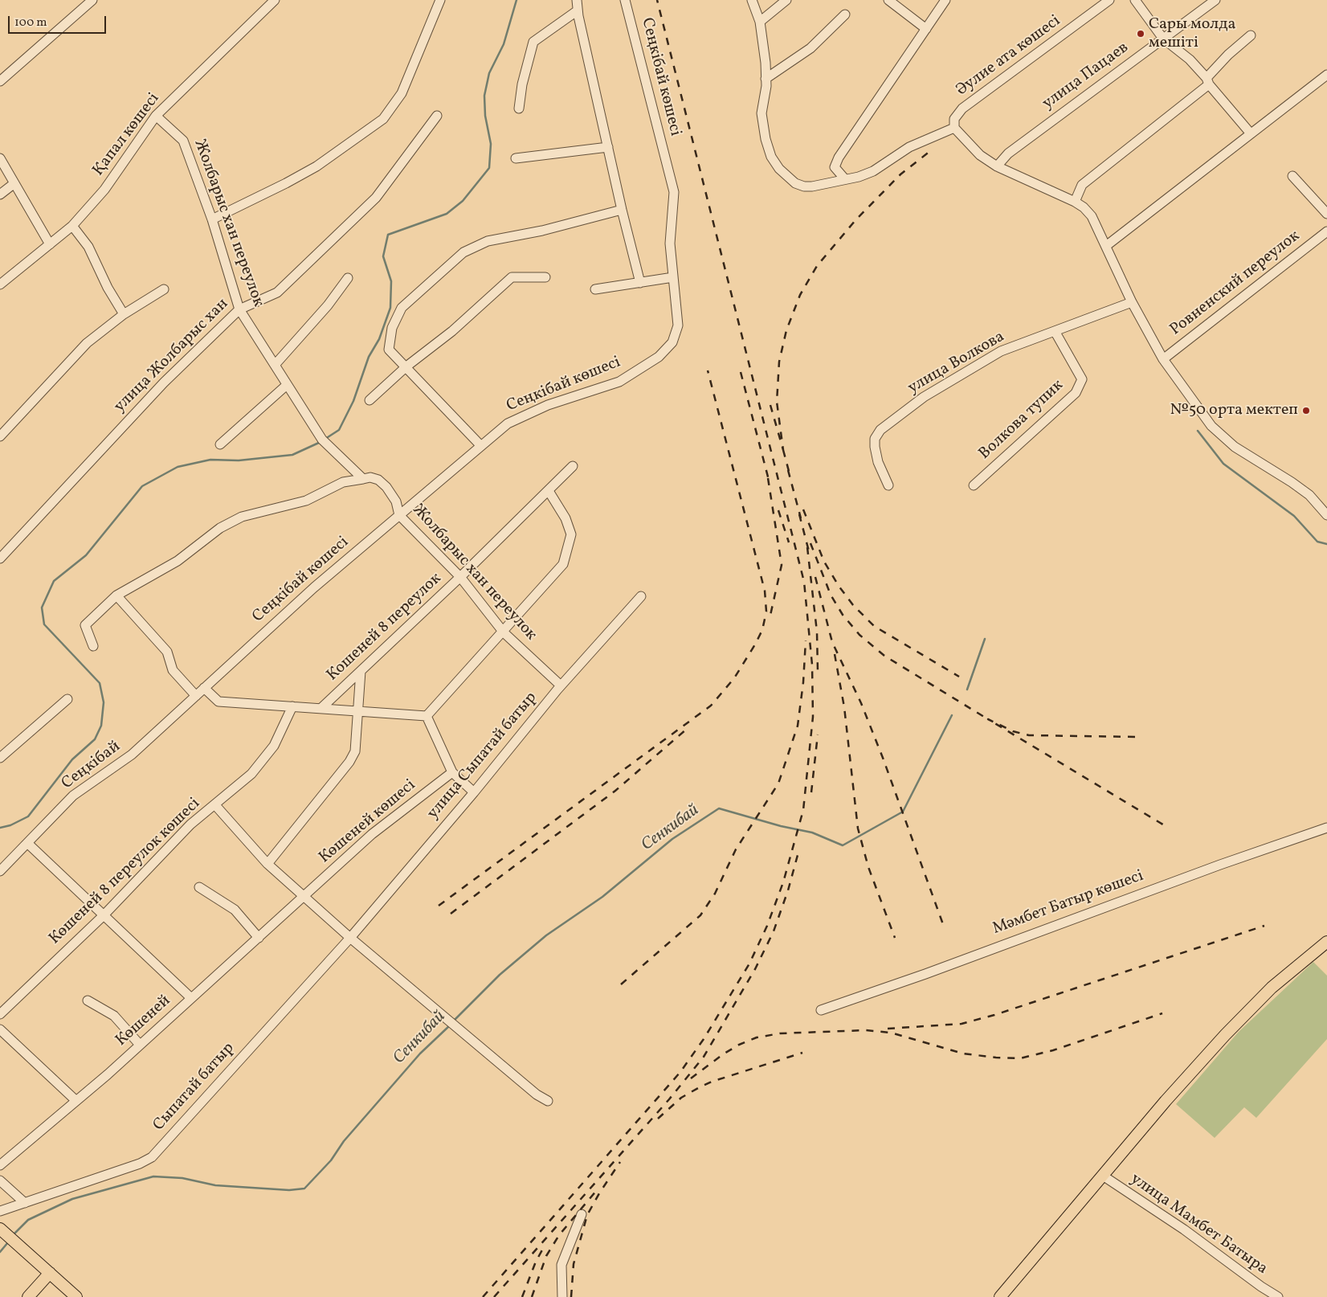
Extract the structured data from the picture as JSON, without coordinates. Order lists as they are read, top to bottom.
{
  "streets": {
    "street": [
      "Әулие ата көшесі",
      "улица Пацаев",
      "Сеңкібай көшесі",
      "Қапал көшесі",
      "Жолбарыс хан переулок",
      "Ровненский переулок",
      "улица Жолбарыс хан",
      "улица Волкова",
      "Волкова тупик",
      "Кошеней 8 переулок",
      "улица Сыпатай батыр",
      "Сеңкібай",
      "Көшеней көшесі",
      "Көшеней 8 переулок көшесі",
      "Мәмбет Батыр көшесі",
      "Көшеней",
      "Сыпатай батыр",
      "улица Мамбет Батыра"
    ]
  },
  "crossings": [
    ["Сеңкібай көшесі", "Жолбарыс хан переулок"],
    ["Сеңкібай көшесі", "Сеңкібай"],
    ["Қапал көшесі", "Жолбарыс хан переулок"],
    ["Жолбарыс хан переулок", "улица Жолбарыс хан"],
    ["Жолбарыс хан переулок", "Кошеней 8 переулок"],
    ["Жолбарыс хан переулок", "улица Сыпатай батыр"],
    ["улица Волкова", "Волкова тупик"],
    ["улица Сыпатай батыр", "Сыпатай батыр"],
    ["Көшеней көшесі", "Көшеней"]
  ],
  "water": ["Сенкибай"],
  "places": ["Сары молда мешіті", "№50 орта мектеп"],
  "scale_bar": "100 m"
}
